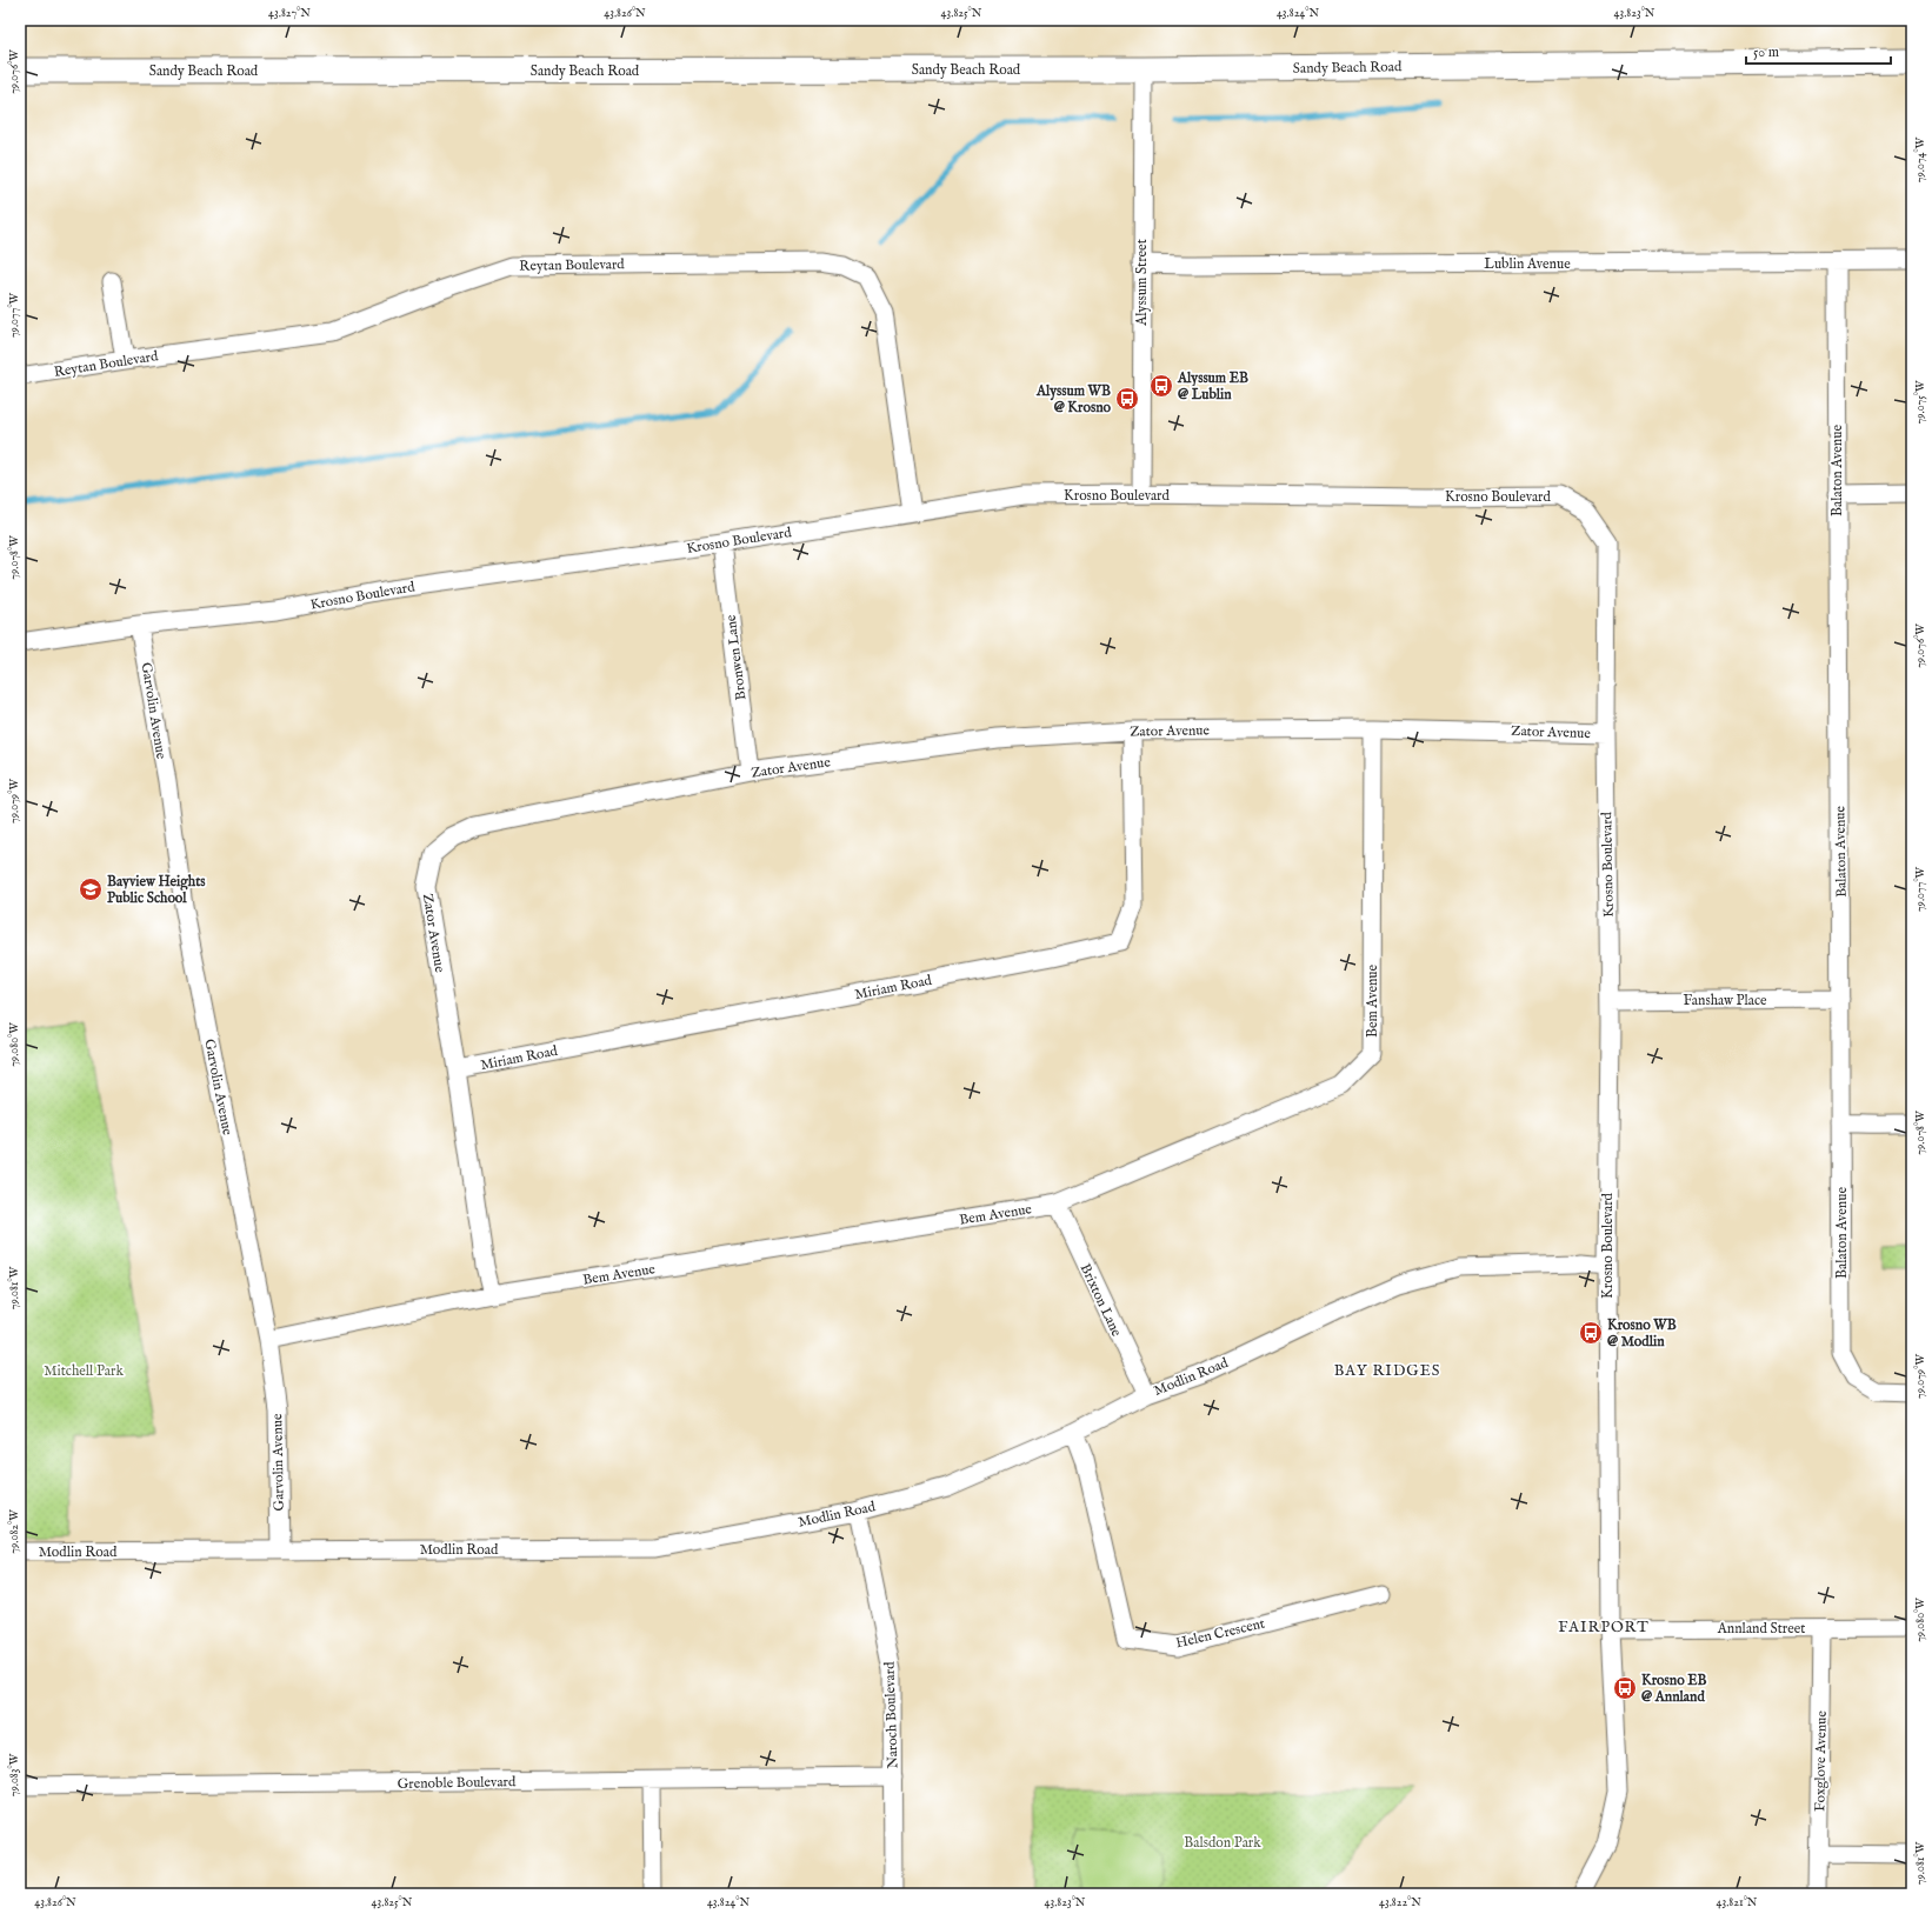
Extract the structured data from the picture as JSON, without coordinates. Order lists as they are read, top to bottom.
{
  "streets": {
    "street": [
      "Sandy Beach Road",
      "Lublin Avenue",
      "Reytan Boulevard",
      "Alyssum Street",
      "Balaton Avenue",
      "Krosno Boulevard",
      "Bronwen Lane",
      "Garvolin Avenue",
      "Zator Avenue",
      "Miriam Road",
      "Fanshaw Place",
      "Bem Avenue",
      "Brixton Lane",
      "Modlin Road",
      "Annland Street",
      "Helen Crescent",
      "Naroch Boulevard",
      "Foxglove Avenue",
      "Grenoble Boulevard"
    ]
  },
  "crossings": [
    ["Sandy Beach Road", "Alyssum Street"],
    ["Lublin Avenue", "Alyssum Street"],
    ["Lublin Avenue", "Balaton Avenue"],
    ["Reytan Boulevard", "Krosno Boulevard"],
    ["Alyssum Street", "Krosno Boulevard"],
    ["Balaton Avenue", "Fanshaw Place"],
    ["Krosno Boulevard", "Bronwen Lane"],
    ["Krosno Boulevard", "Garvolin Avenue"],
    ["Krosno Boulevard", "Zator Avenue"],
    ["Krosno Boulevard", "Fanshaw Place"],
    ["Krosno Boulevard", "Modlin Road"],
    ["Krosno Boulevard", "Annland Street"],
    ["Bronwen Lane", "Zator Avenue"],
    ["Garvolin Avenue", "Bem Avenue"],
    ["Garvolin Avenue", "Modlin Road"],
    ["Zator Avenue", "Miriam Road"],
    ["Zator Avenue", "Bem Avenue"],
    ["Bem Avenue", "Brixton Lane"],
    ["Brixton Lane", "Modlin Road"],
    ["Modlin Road", "Helen Crescent"],
    ["Modlin Road", "Naroch Boulevard"],
    ["Annland Street", "Foxglove Avenue"],
    ["Naroch Boulevard", "Grenoble Boulevard"]
  ],
  "districts": ["BAY RIDGES", "FAIRPORT"],
  "parks": ["Mitchell Park", "Balsdon Park"],
  "places": {
    "bus stop": [
      "Alyssum EB @ Lublin",
      "Alyssum WB @ Krosno",
      "Krosno WB @ Modlin",
      "Krosno EB @ Annland"
    ],
    "school or university": ["Bayview Heights Public School"]
  },
  "scale_bar": "50 m",
  "coordinates": [
    "43.827°N",
    "43.826°N",
    "43.825°N",
    "43.824°N",
    "43.823°N",
    "79.076°W",
    "79.074°W",
    "79.077°W",
    "79.075°W",
    "79.078°W",
    "79.079°W",
    "79.080°W",
    "79.081°W",
    "79.082°W",
    "79.083°W",
    "43.822°N",
    "43.821°N"
  ]
}
